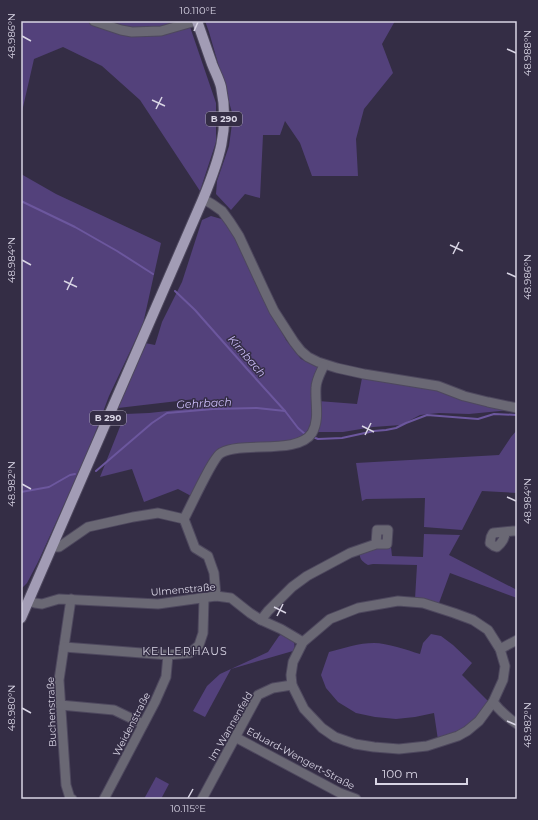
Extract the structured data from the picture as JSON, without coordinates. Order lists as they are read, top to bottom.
{
  "streets": {
    "main road": ["B 290"],
    "street": [
      "Ulmenstraße",
      "Buchenstraße",
      "Weidenstraße",
      "Im Wannenfeld",
      "Eduard-Wengert-Straße"
    ]
  },
  "crossings": [
    ["B 290", "Ulmenstraße"],
    ["Ulmenstraße", "Buchenstraße"],
    ["Im Wannenfeld", "Eduard-Wengert-Straße"]
  ],
  "districts": ["KELLERHAUS"],
  "water": ["Kirnbach", "Gehrbach"],
  "scale_bar": "100 m",
  "coordinates": [
    "10.110°E",
    "48.986°N",
    "48.988°N",
    "48.984°N",
    "48.982°N",
    "48.980°N",
    "10.115°E"
  ]
}
